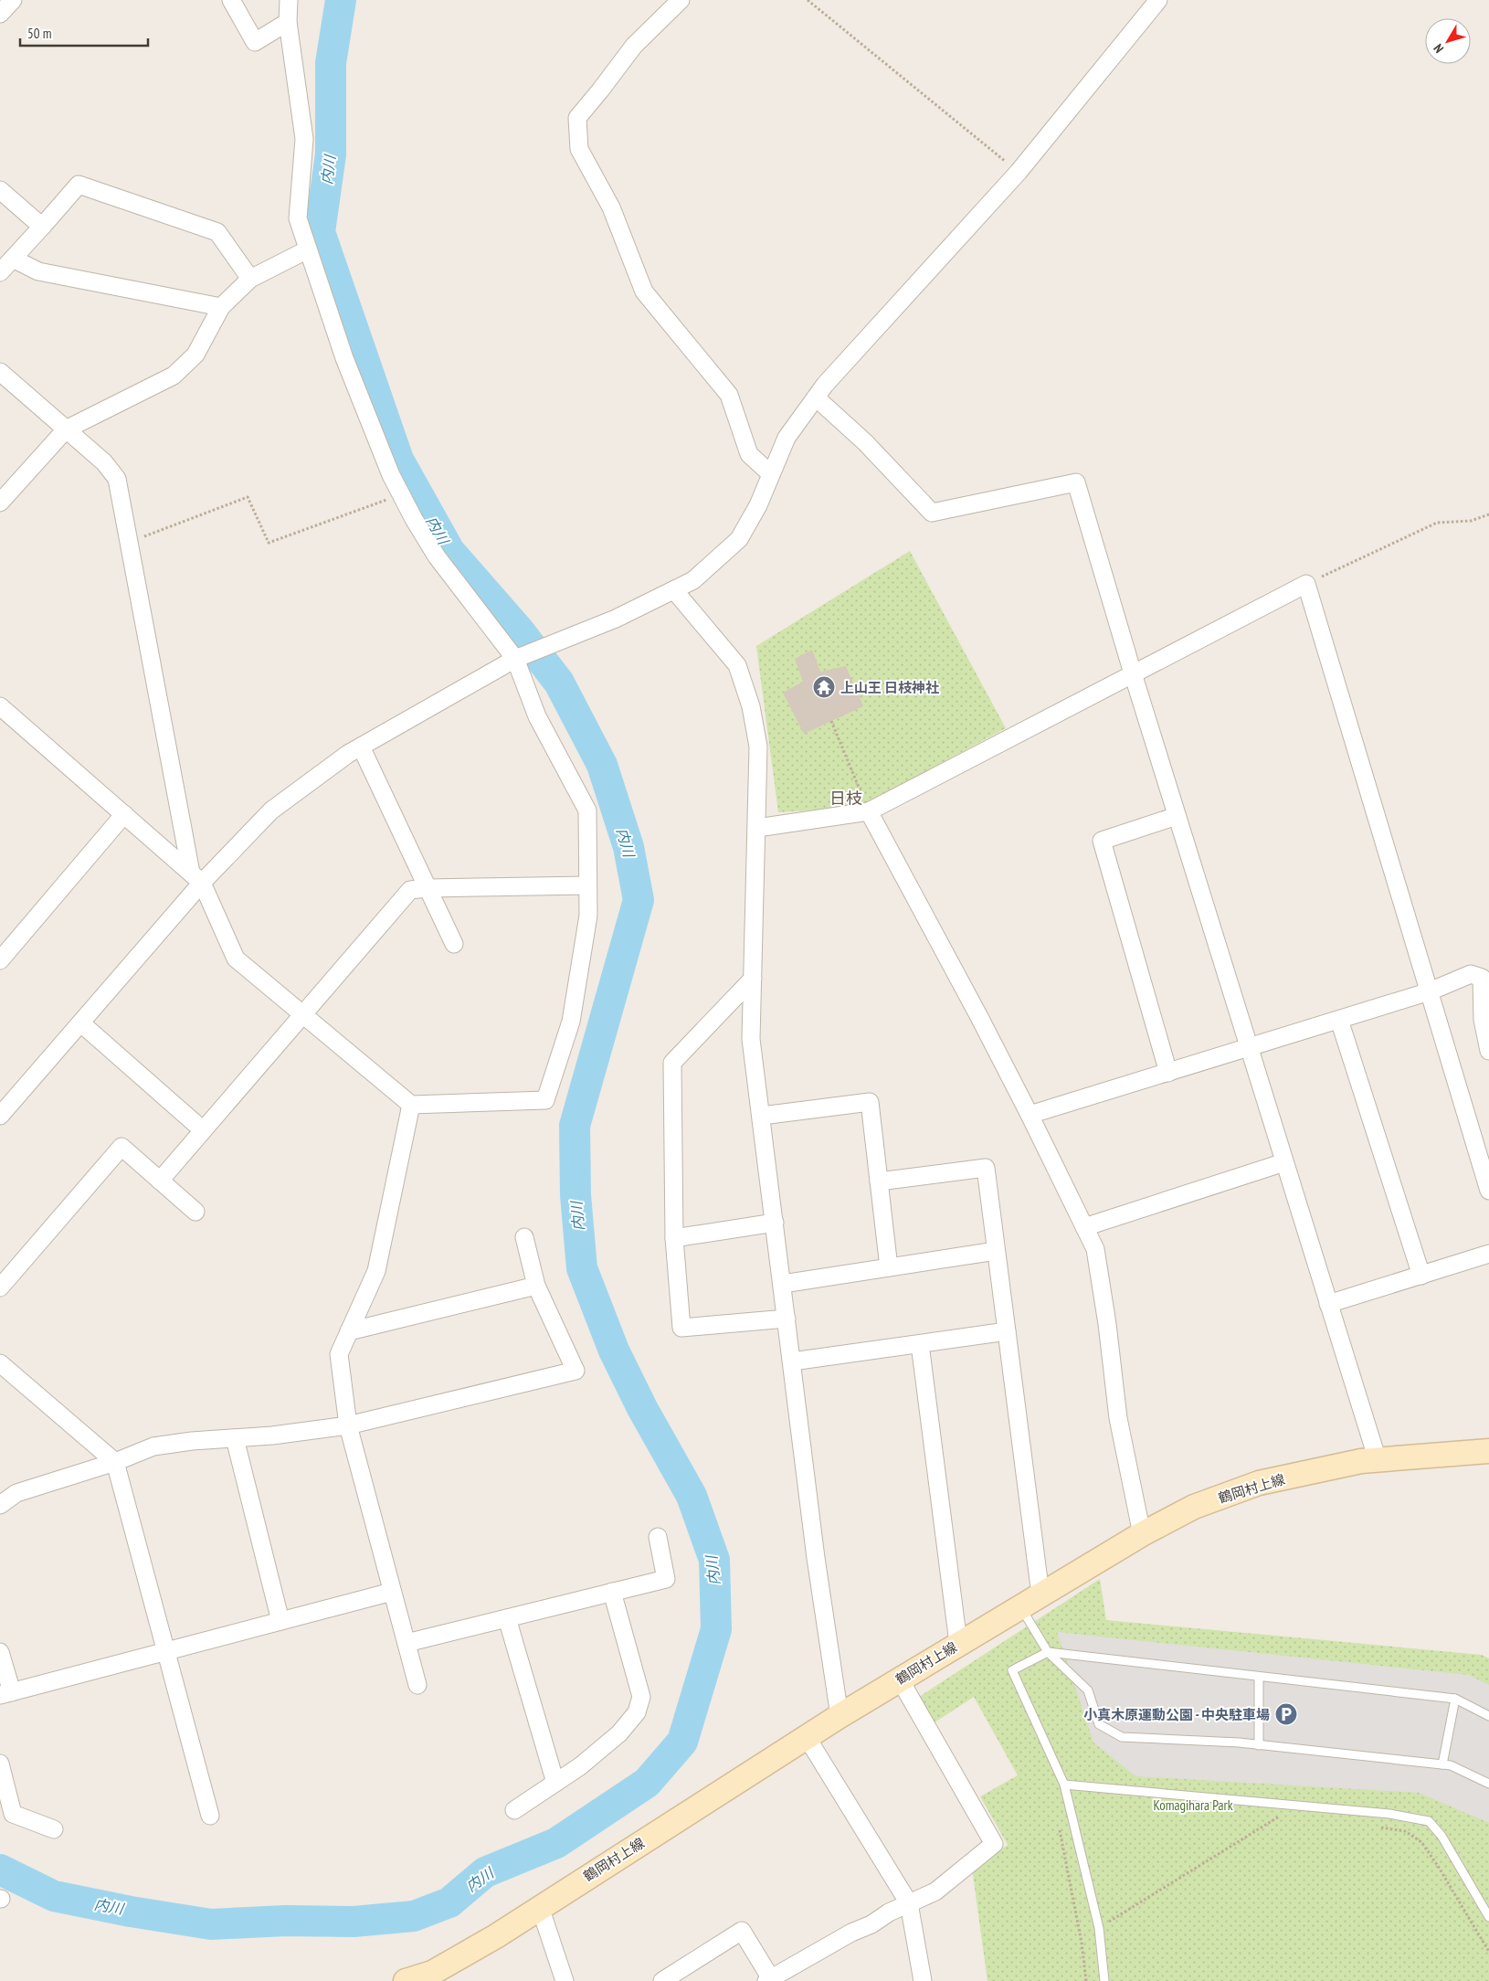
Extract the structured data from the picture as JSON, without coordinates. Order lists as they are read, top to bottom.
{
  "streets": {
    "main road": ["鶴岡村上線"]
  },
  "districts": ["日枝"],
  "water": ["内川"],
  "parks": ["Komagihara Park"],
  "places": {
    "temple": ["上山王 日枝神社"],
    "parking": ["小真木原運動公園 - 中央駐車場"]
  },
  "scale_bar": "50 m",
  "north": "bottom left"
}
